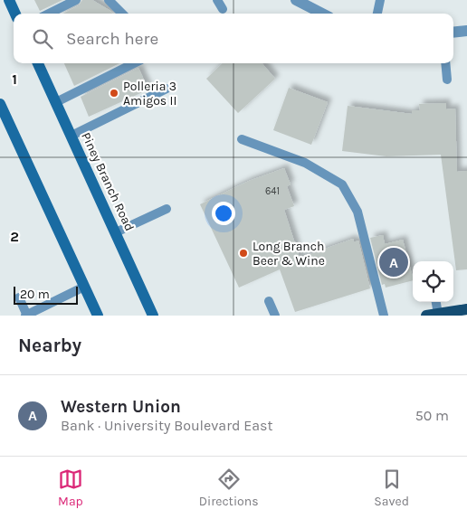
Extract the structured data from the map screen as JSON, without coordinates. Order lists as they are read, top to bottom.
{
  "streets": {
    "main road": ["Piney Branch Road"]
  },
  "places": ["Polleria 3 Amigos II", "Long Branch Beer & Wine"],
  "house_numbers": ["641"],
  "scale_bar": "20 m",
  "page": {
    "search": "Search here",
    "pins": "A",
    "scale": "20 m",
    "heading": "Nearby",
    "list": [
      {
        "mark": "A",
        "name": "Western Union",
        "note": "Bank · University Boulevard East",
        "value": "50 m"
      }
    ],
    "nav": ["Map", "Directions", "Saved"]
  },
  "grid": {
    "rows": ["1", "2"]
  }
}
